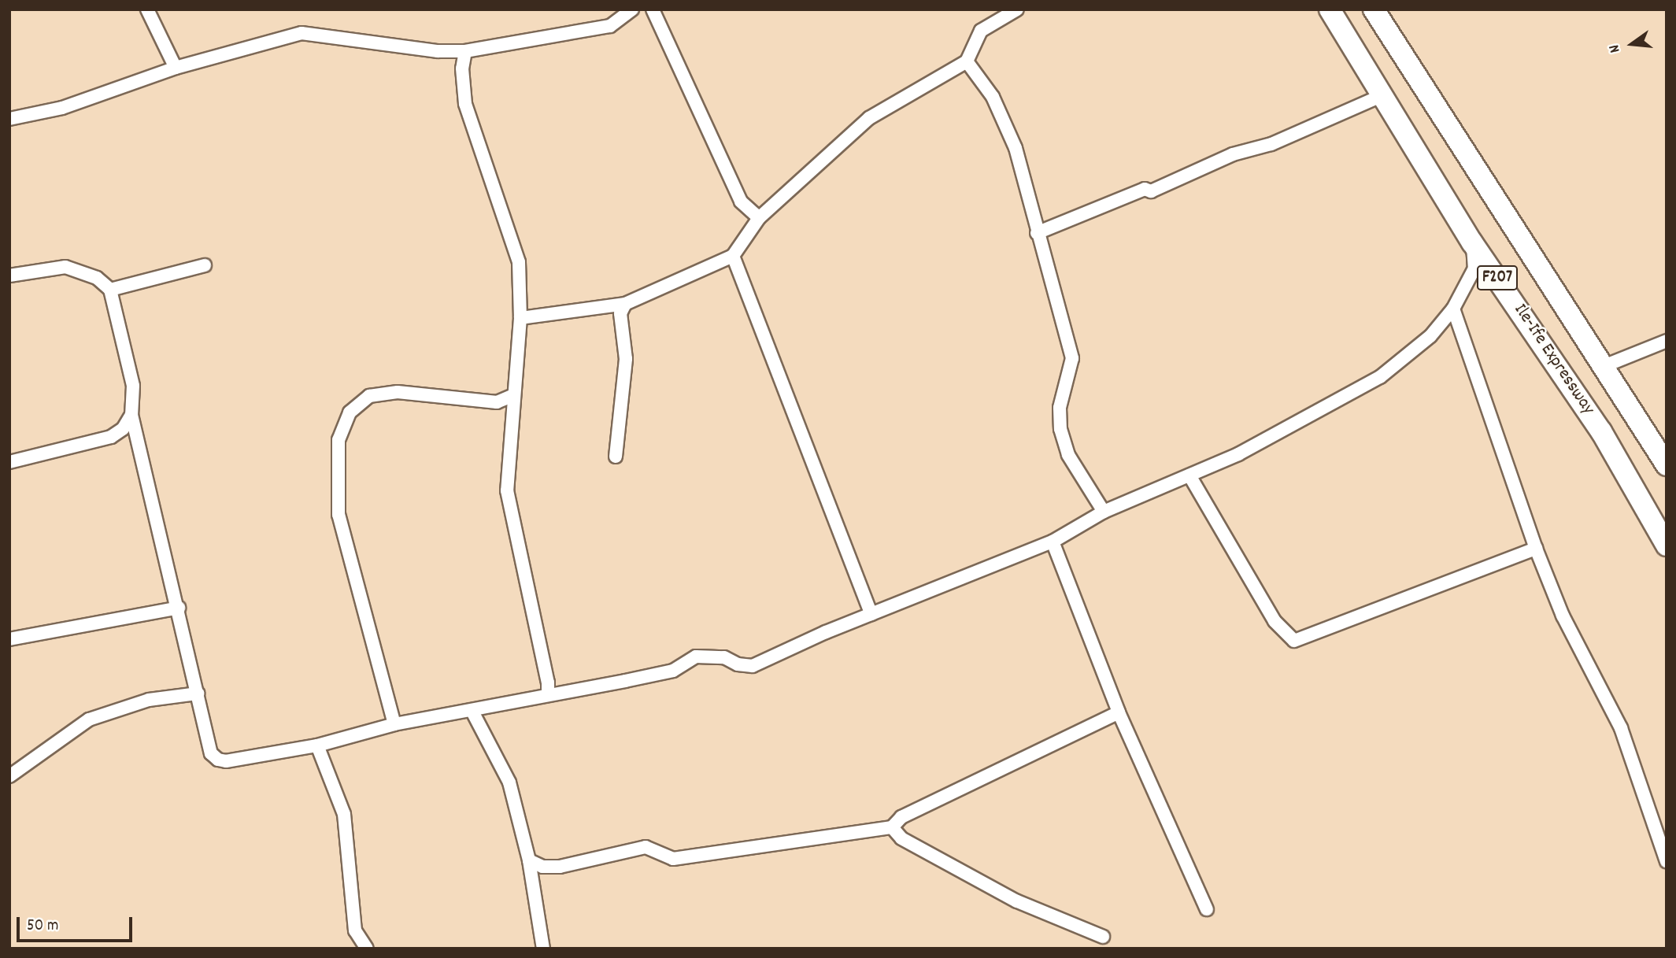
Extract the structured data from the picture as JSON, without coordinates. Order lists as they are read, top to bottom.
{
  "streets": {
    "main road": ["F207", "Ile-Ife Expressway"]
  },
  "scale_bar": "50 m",
  "north": "left"
}
